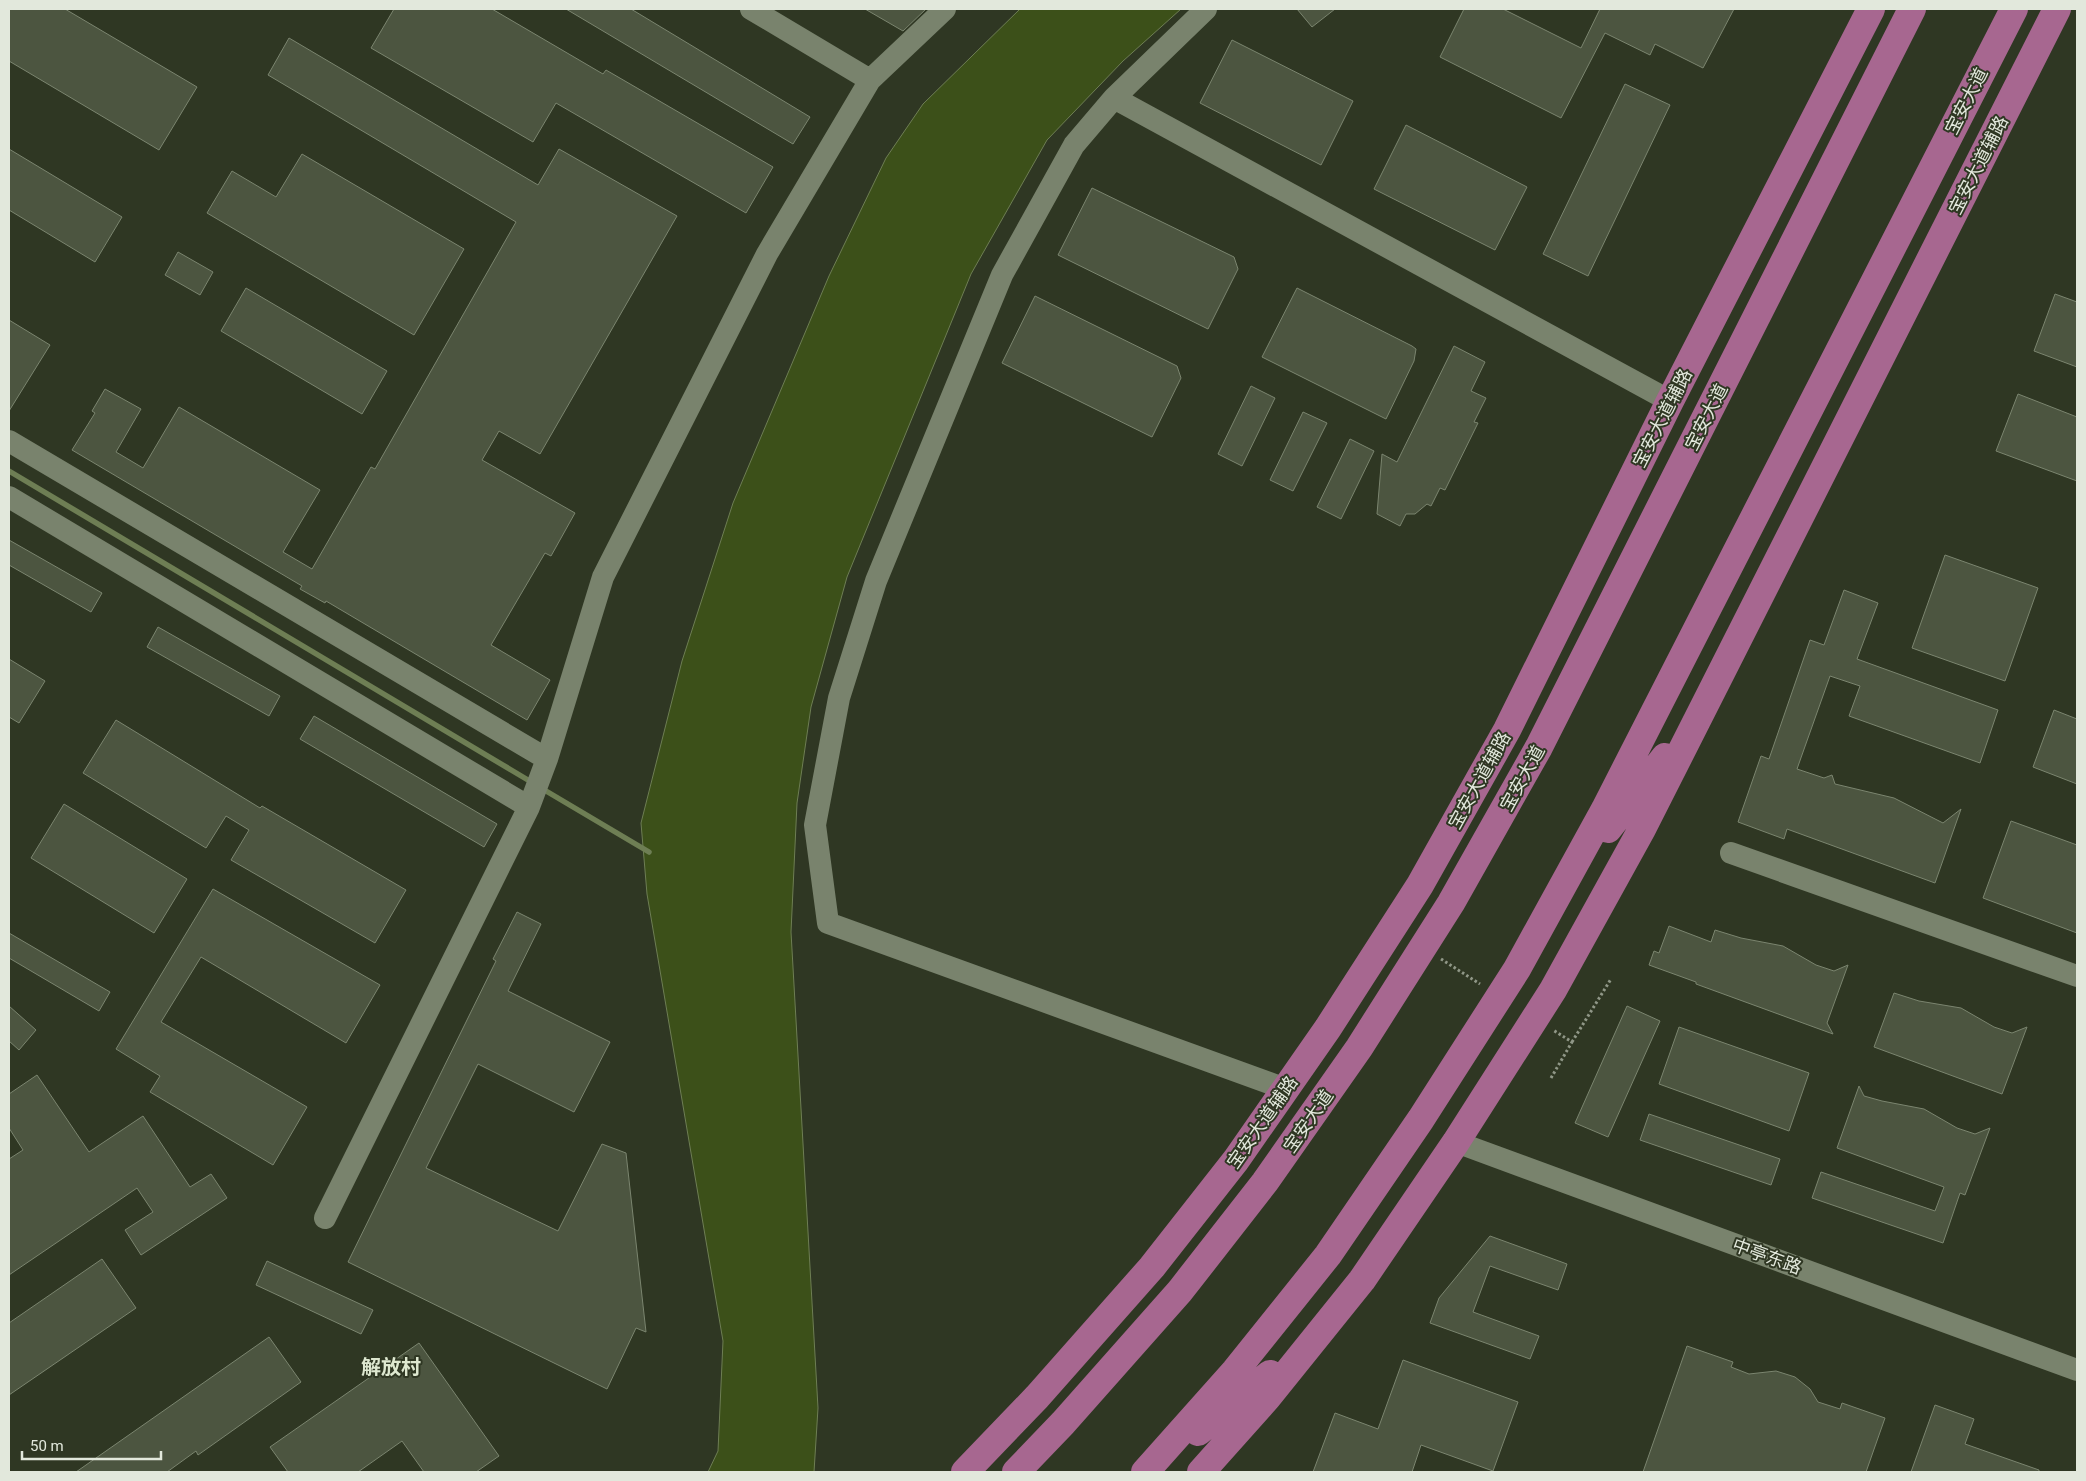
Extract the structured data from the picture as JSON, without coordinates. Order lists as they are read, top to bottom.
{
  "streets": {
    "main road": ["宝安大道", "宝安大道辅路"],
    "street": ["中亭东路"]
  },
  "crossings": [
    ["宝安大道辅路", "中亭东路"]
  ],
  "districts": ["解放村"],
  "scale_bar": "50 m"
}
